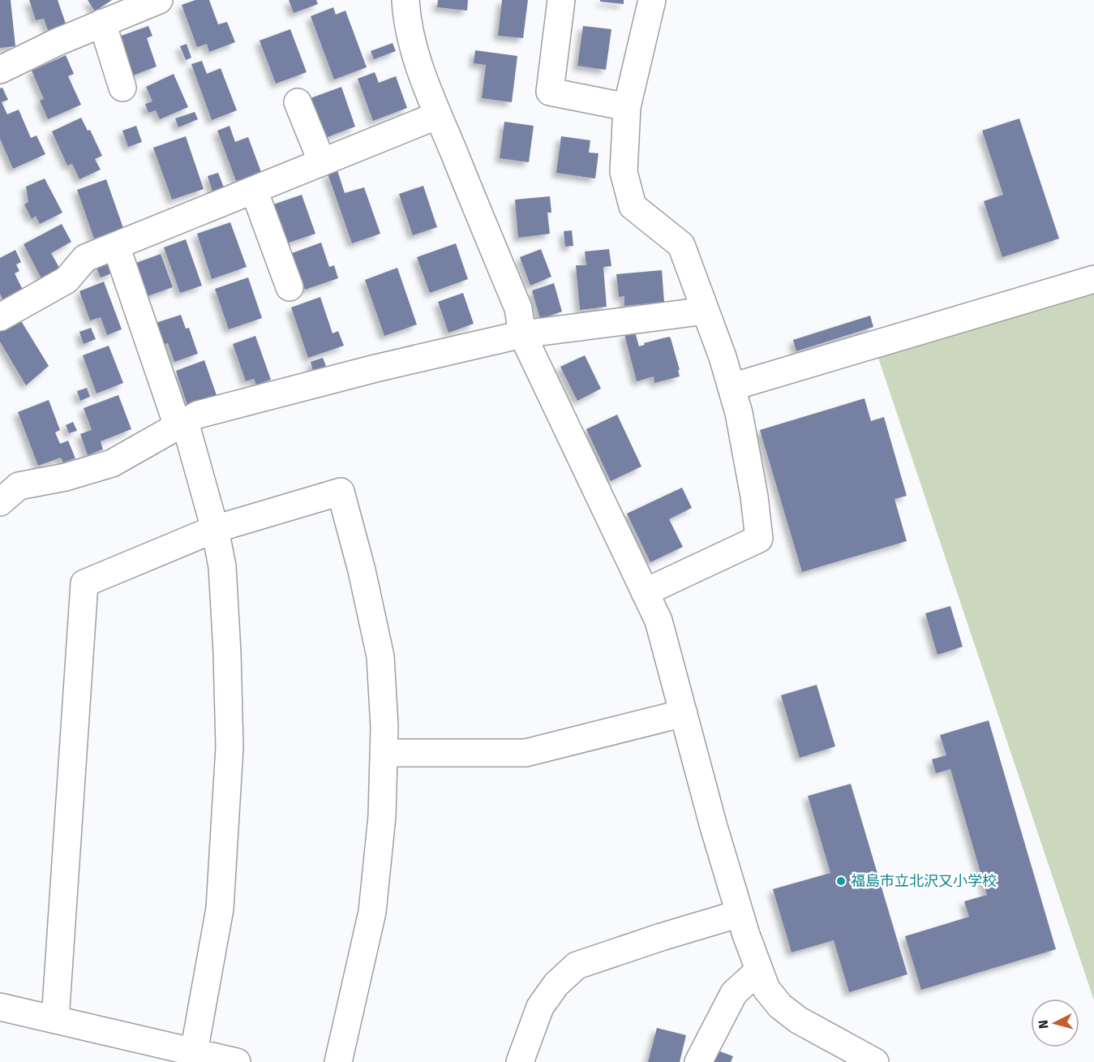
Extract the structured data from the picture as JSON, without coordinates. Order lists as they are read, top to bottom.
{
  "places": ["福島市立北沢又小学校"],
  "north": "left"
}
